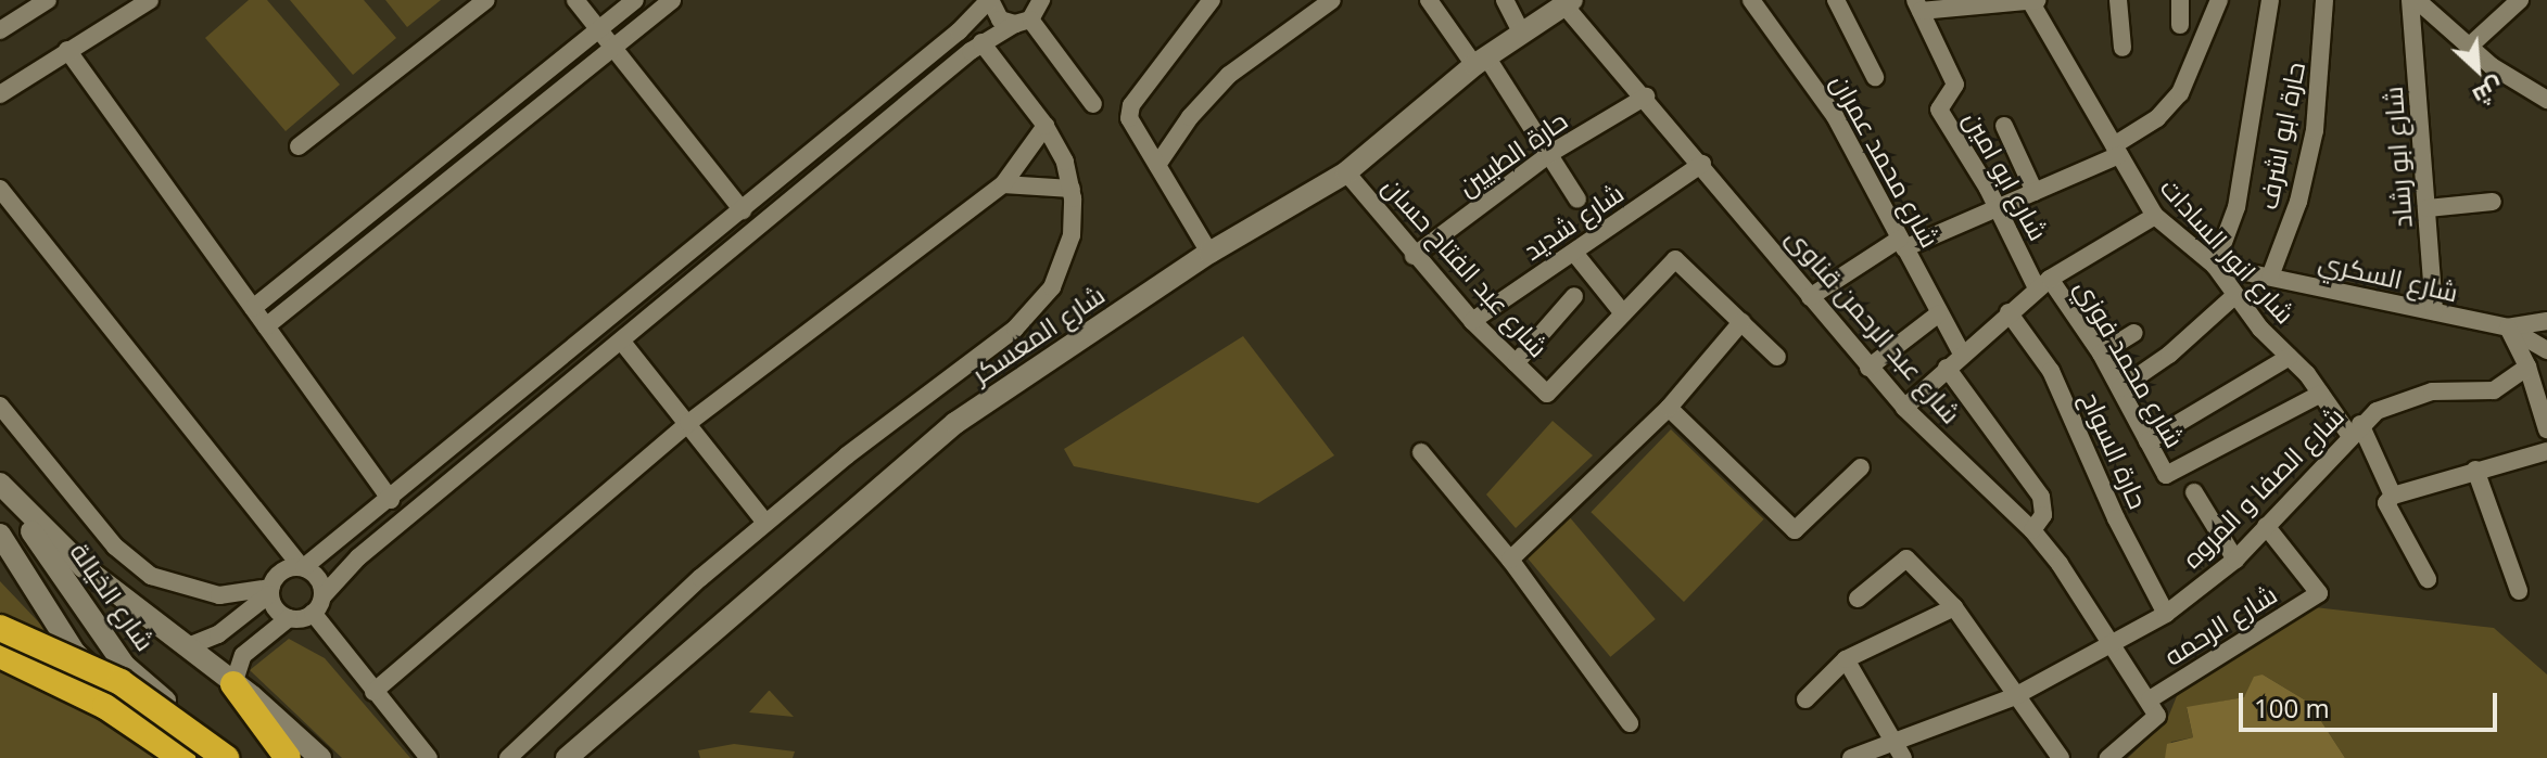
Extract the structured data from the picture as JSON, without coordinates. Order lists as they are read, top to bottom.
{
  "streets": {
    "street": [
      "حارة ابو اشرف",
      "حارة الطبيين",
      "شارع ابو رشاد",
      "شارع محمد عمران",
      "شارع ابو امين",
      "شارع شديد",
      "شارع انور السادات",
      "شارع عبد الفتاح حسان",
      "شارع السكري",
      "شارع عبد الرحمن قناوى",
      "شارع المعسكر",
      "شارع محمد فوزي",
      "حارة السواح",
      "شارع الصفا و المروه",
      "شارع الخيالة",
      "شارع الرحمه"
    ]
  },
  "crossings": [
    ["حارة ابو اشرف", "شارع السكري"],
    ["حارة الطبيين", "شارع عبد الفتاح حسان"],
    ["حارة الطبيين", "شارع عبد الرحمن قناوى"],
    ["شارع ابو رشاد", "شارع السكري"],
    ["شارع ابو امين", "شارع محمد فوزي"],
    ["شارع شديد", "شارع عبد الفتاح حسان"],
    ["شارع شديد", "شارع عبد الرحمن قناوى"],
    ["شارع انور السادات", "شارع السكري"],
    ["شارع انور السادات", "شارع محمد فوزي"],
    ["شارع انور السادات", "شارع الصفا و المروه"],
    ["شارع عبد الفتاح حسان", "شارع المعسكر"],
    ["شارع عبد الرحمن قناوى", "شارع المعسكر"],
    ["شارع عبد الرحمن قناوى", "شارع الصفا و المروه"],
    ["شارع عبد الرحمن قناوى", "شارع الرحمه"],
    ["حارة السواح", "شارع الصفا و المروه"],
    ["شارع الصفا و المروه", "شارع الرحمه"]
  ],
  "scale_bar": "100 m",
  "north": "bottom right"
}
